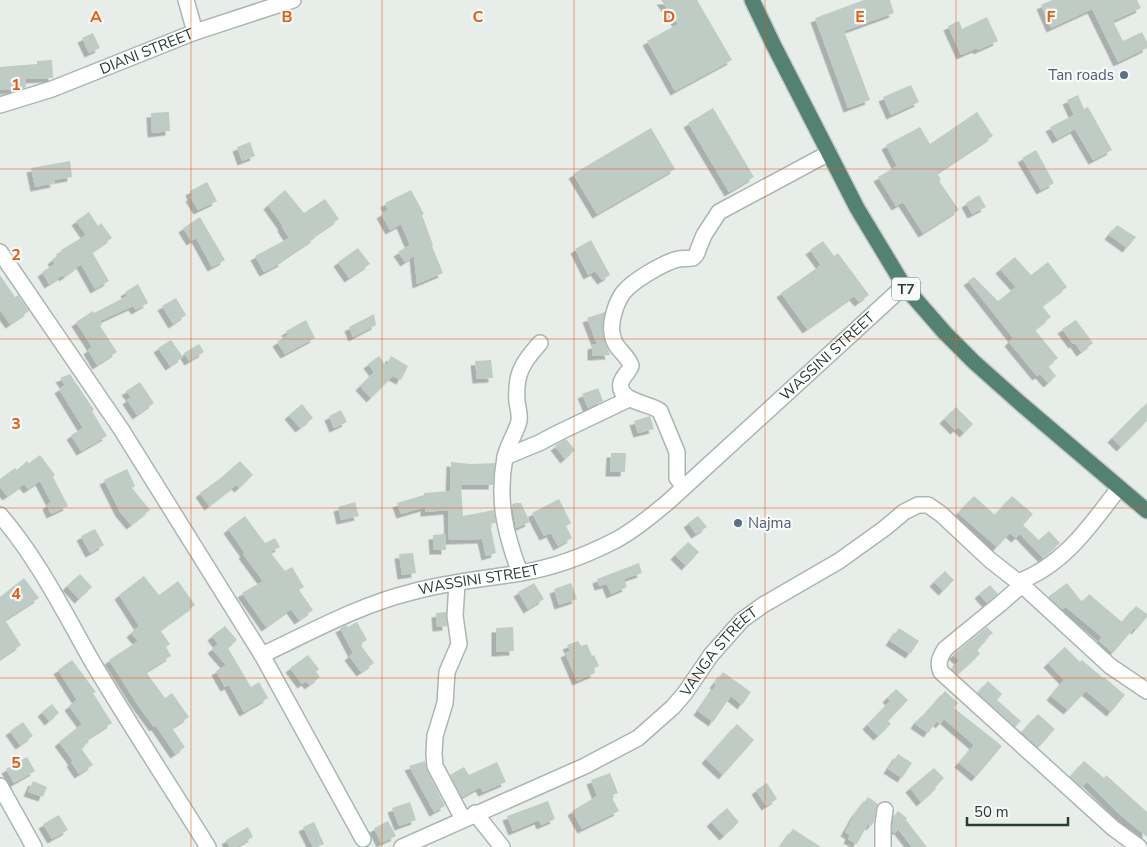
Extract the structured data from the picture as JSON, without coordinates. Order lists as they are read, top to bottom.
{
  "streets": {
    "highway": ["T7"],
    "street": ["DIANI STREET", "WASSINI STREET", "VANGA STREET"]
  },
  "crossings": [
    ["T7", "WASSINI STREET"]
  ],
  "places": ["Tan roads", "Najma"],
  "scale_bar": "50 m",
  "grid": {
    "columns": [
      "A",
      "B",
      "C",
      "D",
      "E",
      "F"
    ],
    "rows": [
      "1",
      "2",
      "3",
      "4",
      "5"
    ]
  }
}
